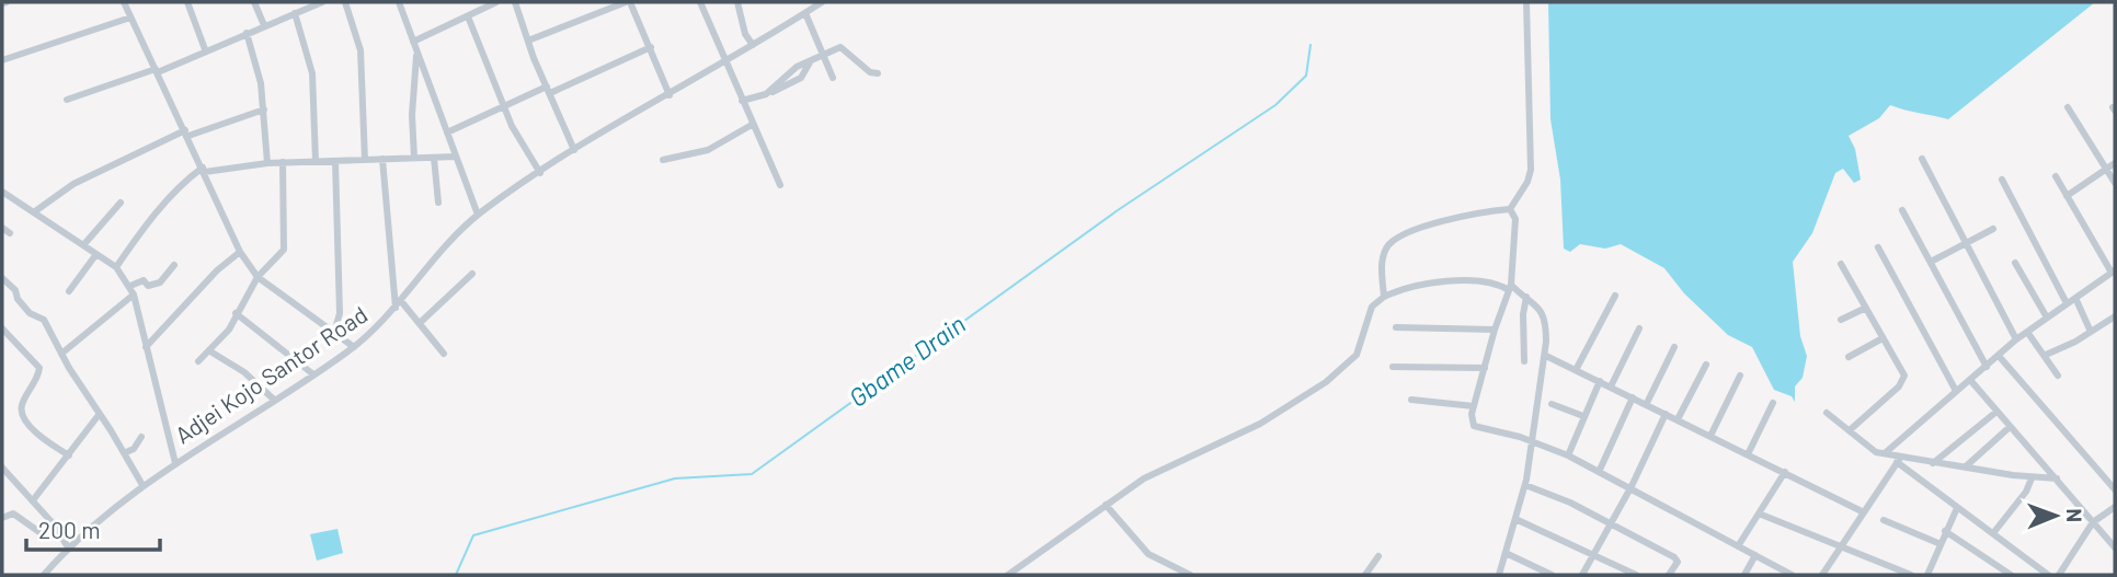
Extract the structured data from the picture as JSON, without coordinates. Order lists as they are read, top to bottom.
{
  "streets": {
    "street": ["Adjei Kojo Santor Road"]
  },
  "water": ["Gbame Drain"],
  "scale_bar": "200 m",
  "north": "right"
}
